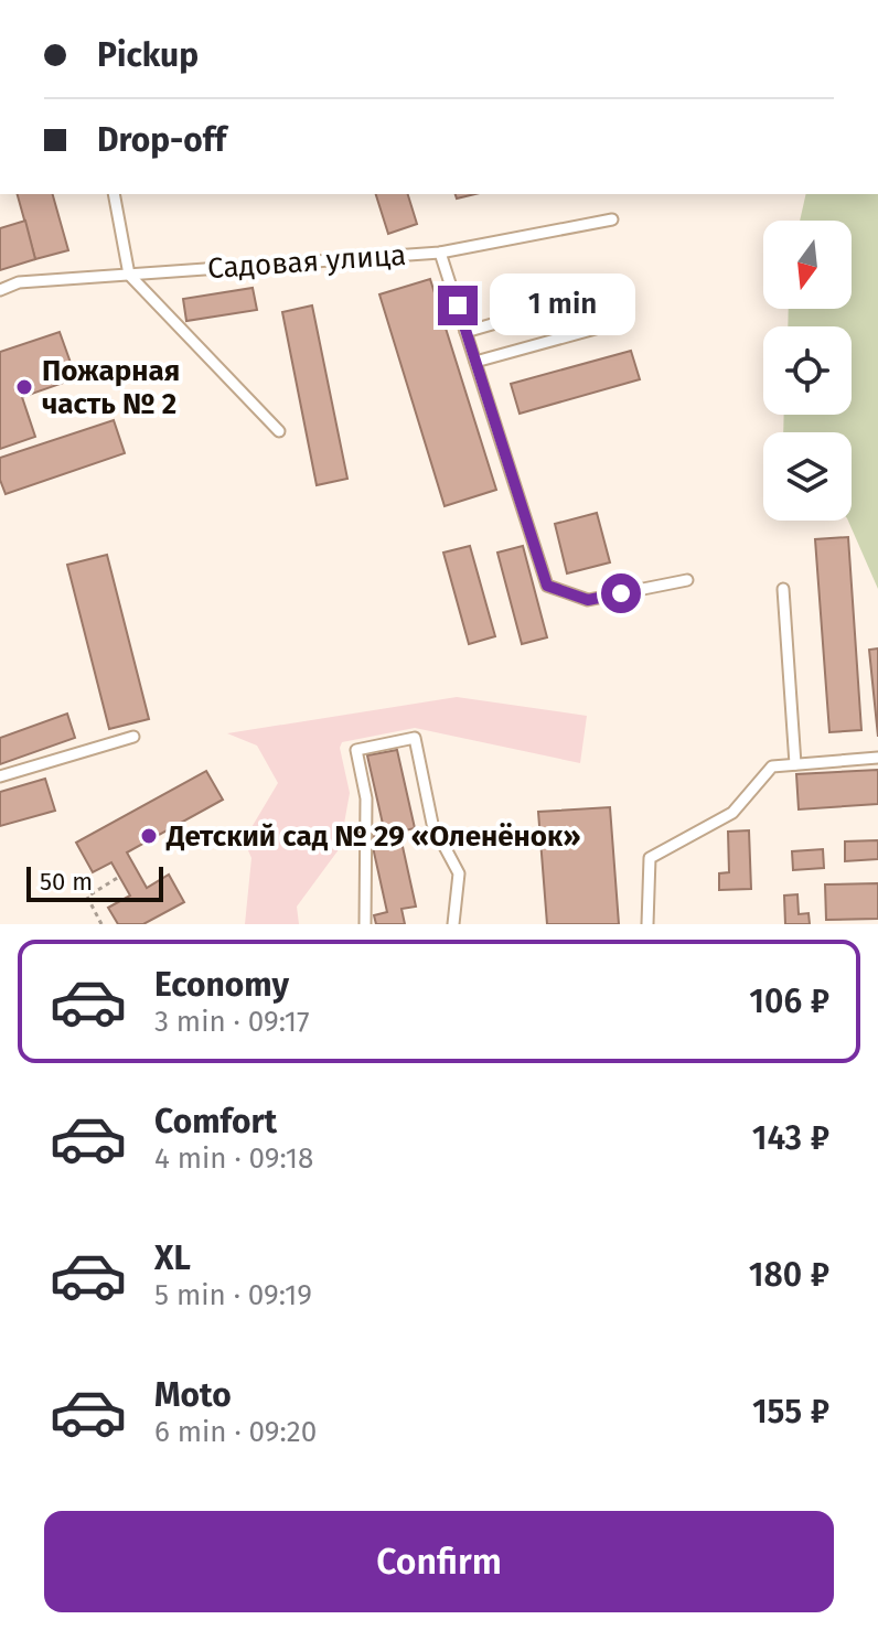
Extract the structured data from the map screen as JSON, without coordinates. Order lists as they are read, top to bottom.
{
  "streets": {
    "lane": ["Садовая улица"]
  },
  "places": ["Пожарная часть № 2", "Детский сад № 29 «Оленёнок»"],
  "scale_bar": "50 m",
  "north": "bottom",
  "page": {
    "banner": ["Pickup", "Drop-off"],
    "bubble": "1 min",
    "scale": "50 m",
    "list": [
      {
        "name": "Economy",
        "note": "3 min · 09:17",
        "value": "106 ₽"
      },
      {
        "name": "Comfort",
        "note": "4 min · 09:18",
        "value": "143 ₽"
      },
      {
        "name": "XL",
        "note": "5 min · 09:19",
        "value": "180 ₽"
      },
      {
        "name": "Moto",
        "note": "6 min · 09:20",
        "value": "155 ₽"
      }
    ],
    "buttons": "Confirm"
  }
}
